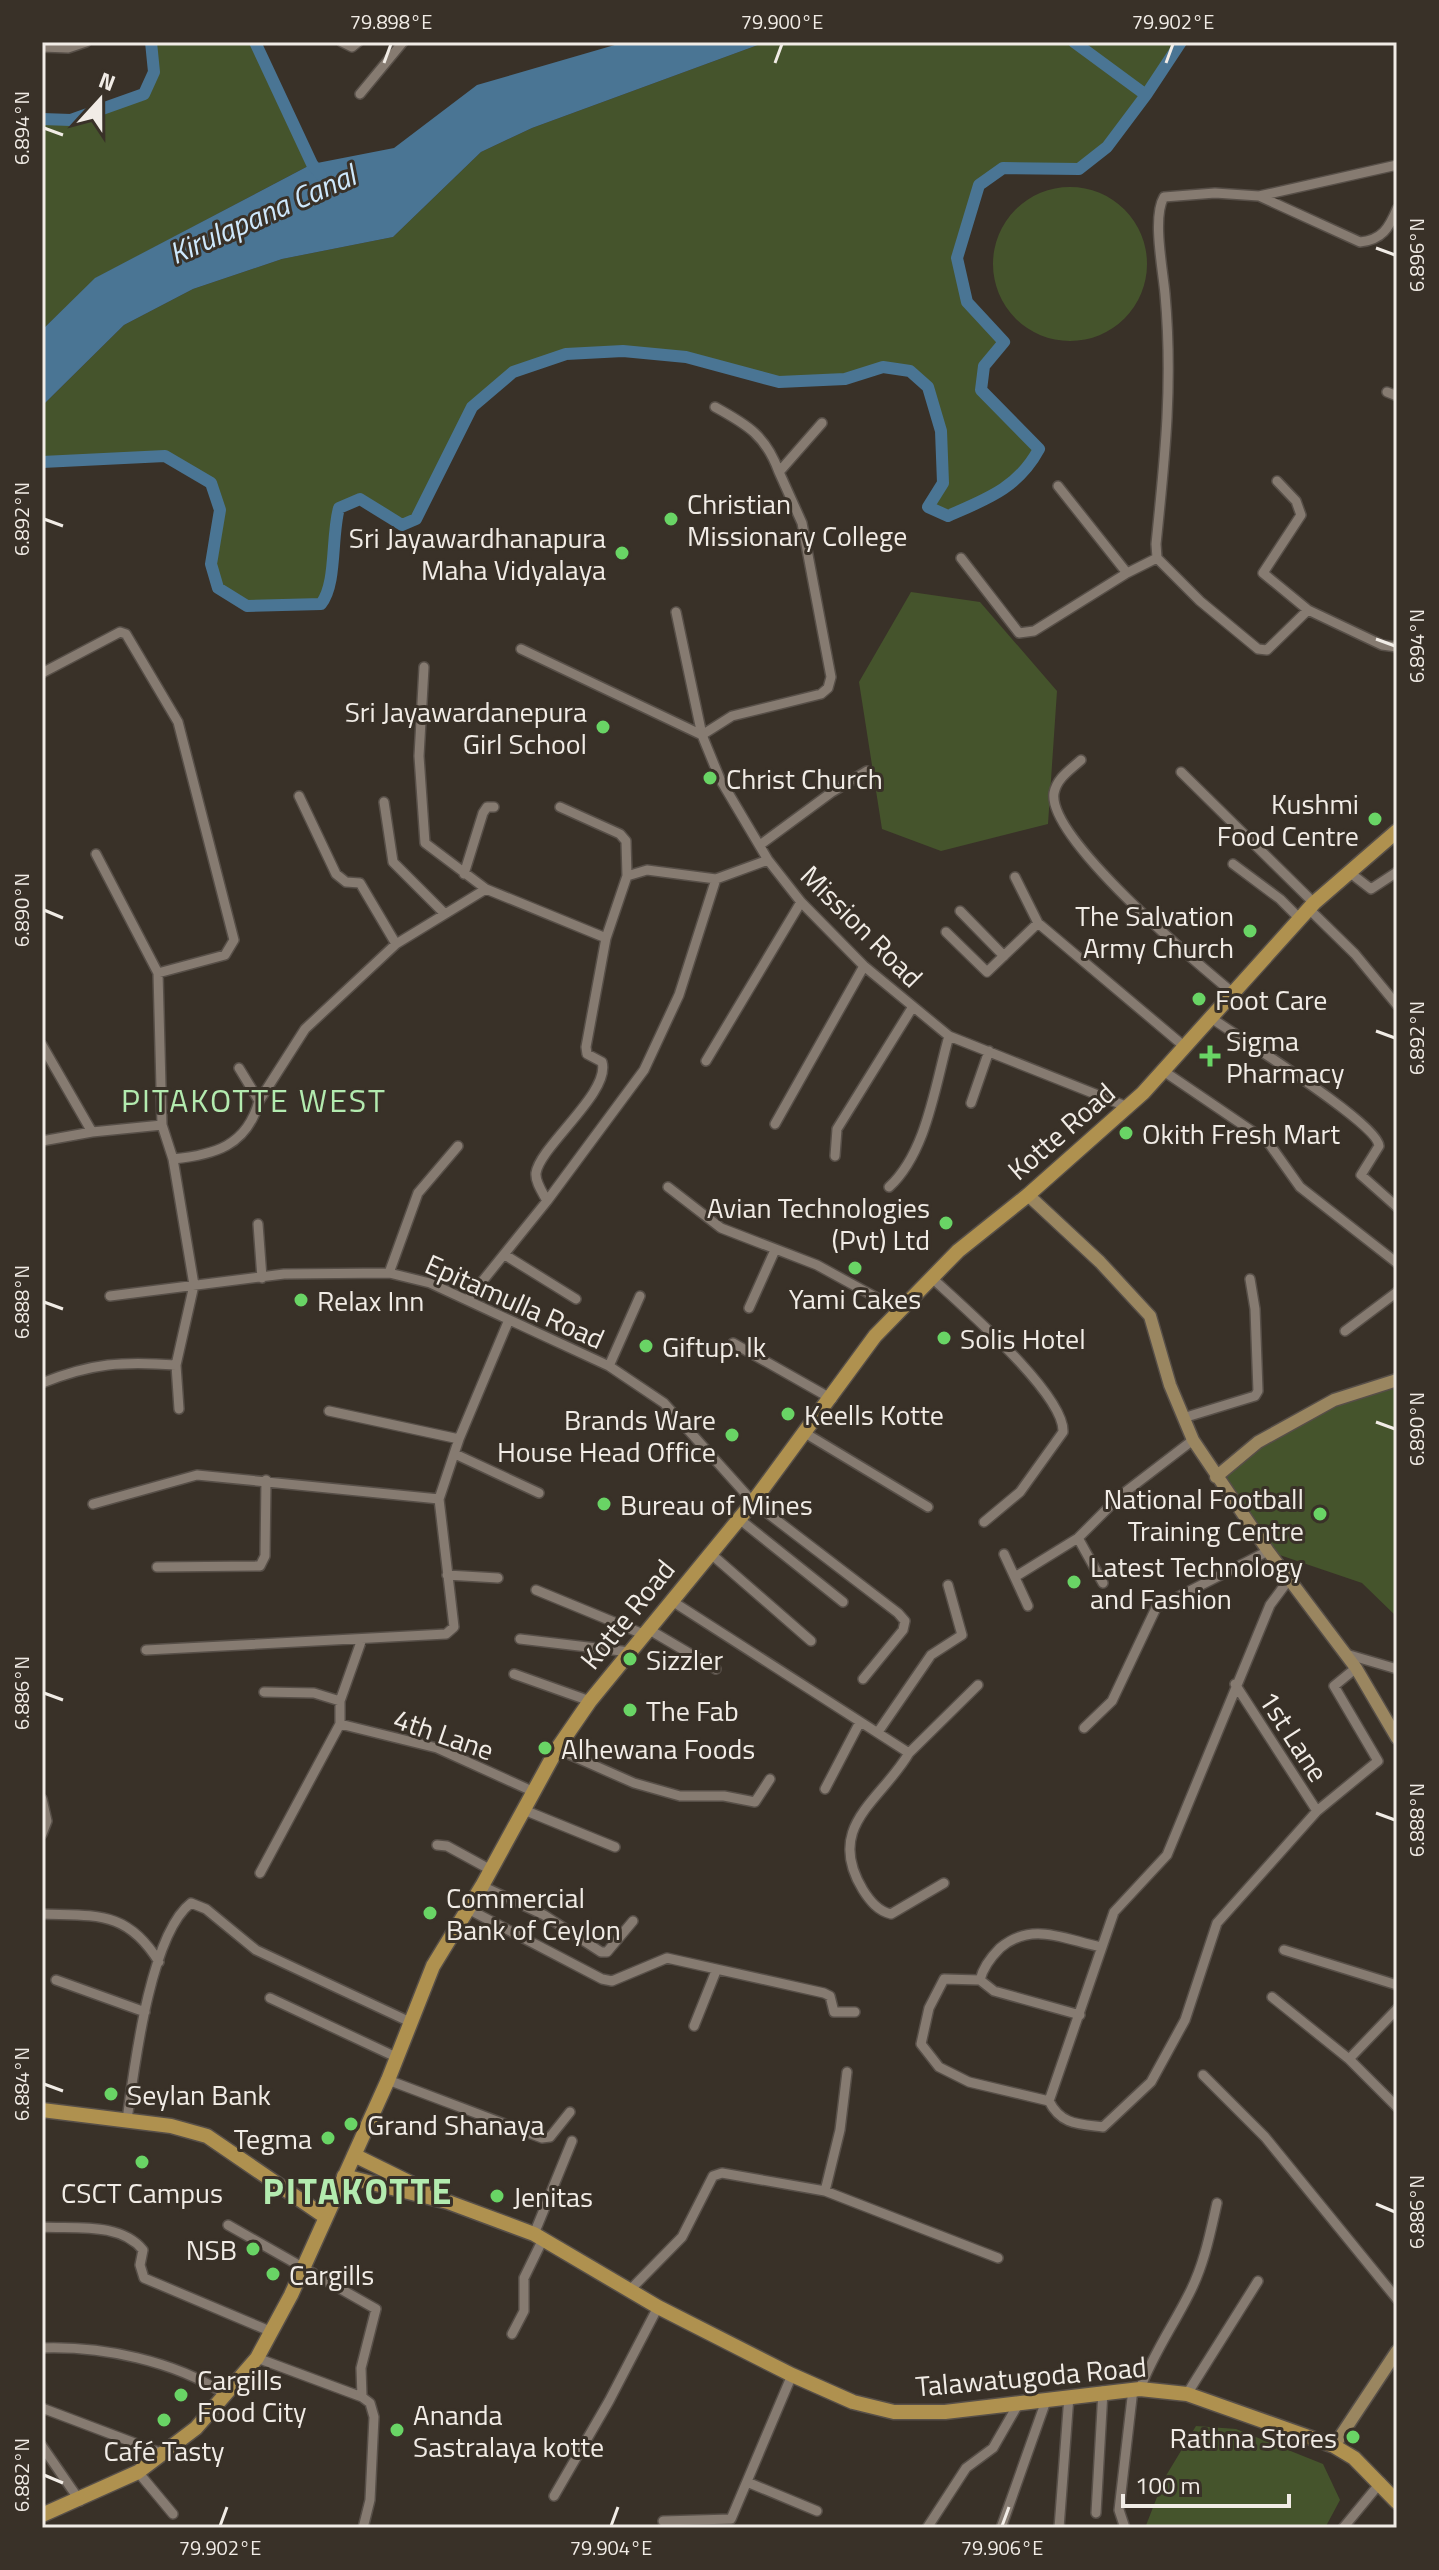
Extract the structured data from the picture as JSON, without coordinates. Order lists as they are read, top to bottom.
{
  "streets": {
    "main road": ["Kotte Road", "Talawatugoda Road"],
    "street": [
      "Mission Road",
      "Epitamulla Road",
      "4th Lane",
      "1st Lane"
    ]
  },
  "crossings": [
    ["Mission Road", "Kotte Road"],
    ["Kotte Road", "Epitamulla Road"],
    ["Kotte Road", "4th Lane"],
    ["Kotte Road", "Talawatugoda Road"]
  ],
  "districts": ["PITAKOTTE WEST", "PITAKOTTE"],
  "water": ["Kirulapana Canal"],
  "places": {
    "other": [
      "Christian Missionary College",
      "Sri Jayawardhanapura Maha Vidyalaya",
      "Sri Jayawardanepura Girl School",
      "Christ Church",
      "Kushmi Food Centre",
      "The Salvation Army Church",
      "Foot Care",
      "Okith Fresh Mart",
      "Avian Technologies (Pvt) Ltd",
      "Yami Cakes",
      "Relax Inn",
      "Solis Hotel",
      "Giftup. lk",
      "Keells Kotte",
      "Brands Ware House Head Office",
      "Bureau of Mines",
      "National Football Training Centre",
      "Latest Technology and Fashion",
      "Sizzler",
      "The Fab",
      "Alhewana Foods",
      "Commercial Bank of Ceylon",
      "Seylan Bank",
      "Grand Shanaya",
      "Tegma",
      "CSCT Campus",
      "Jenitas",
      "NSB",
      "Cargills",
      "Cargills Food City",
      "Café Tasty",
      "Ananda Sastralaya kotte",
      "Rathna Stores"
    ],
    "health": ["Sigma Pharmacy"]
  },
  "scale_bar": "100 m",
  "north": "top",
  "coordinates": [
    "79.898°E",
    "79.900°E",
    "79.902°E",
    "6.894°N",
    "6.896°N",
    "6.892°N",
    "6.890°N",
    "6.888°N",
    "6.886°N",
    "6.884°N",
    "6.882°N",
    "79.904°E",
    "79.906°E"
  ]
}
